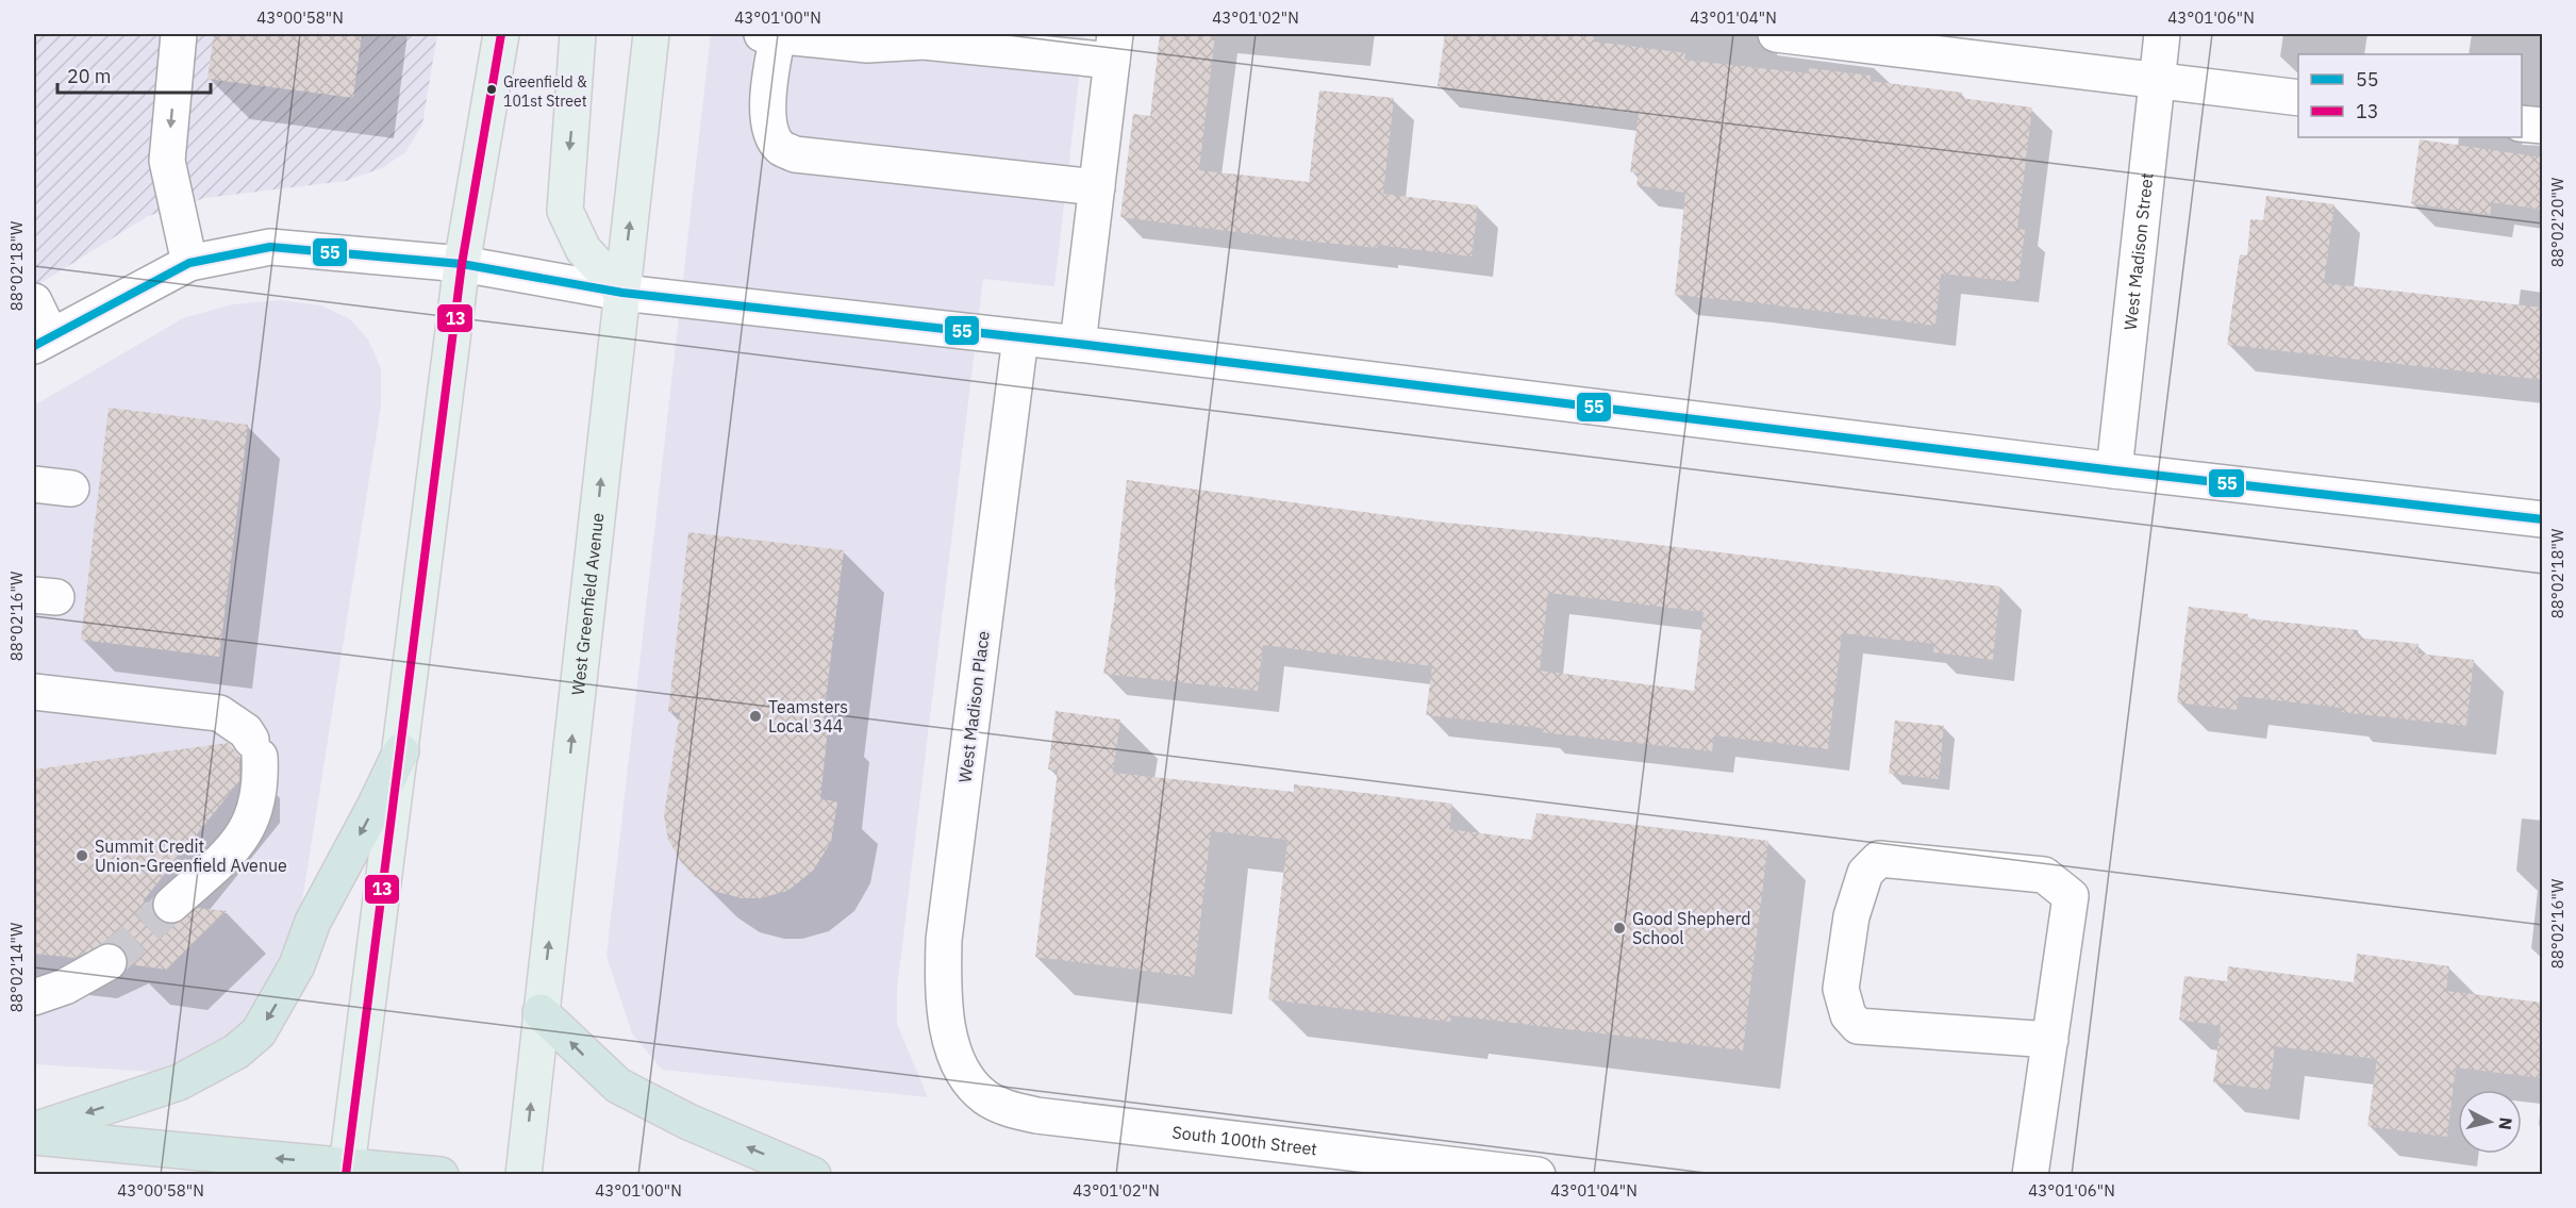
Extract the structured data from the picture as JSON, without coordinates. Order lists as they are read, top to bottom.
{
  "streets": {
    "main road": ["West Greenfield Avenue"],
    "street": ["West Madison Street", "West Madison Place", "South 100th Street"]
  },
  "crossings": [
    ["West Madison Place", "South 100th Street"]
  ],
  "places": [
    "Greenfield & 101st Street",
    "Teamsters Local 344",
    "Summit Credit Union-Greenfield Avenue",
    "Good Shepherd School"
  ],
  "lines": ["transit line 13", "transit line 55"],
  "legend": ["55", "13"],
  "scale_bar": "20 m",
  "north": "right",
  "coordinates": [
    "43°00'58\"N",
    "43°01'00\"N",
    "43°01'02\"N",
    "43°01'04\"N",
    "43°01'06\"N",
    "88°02'20\"W",
    "88°02'18\"W",
    "88°02'16\"W",
    "88°02'14\"W"
  ]
}
